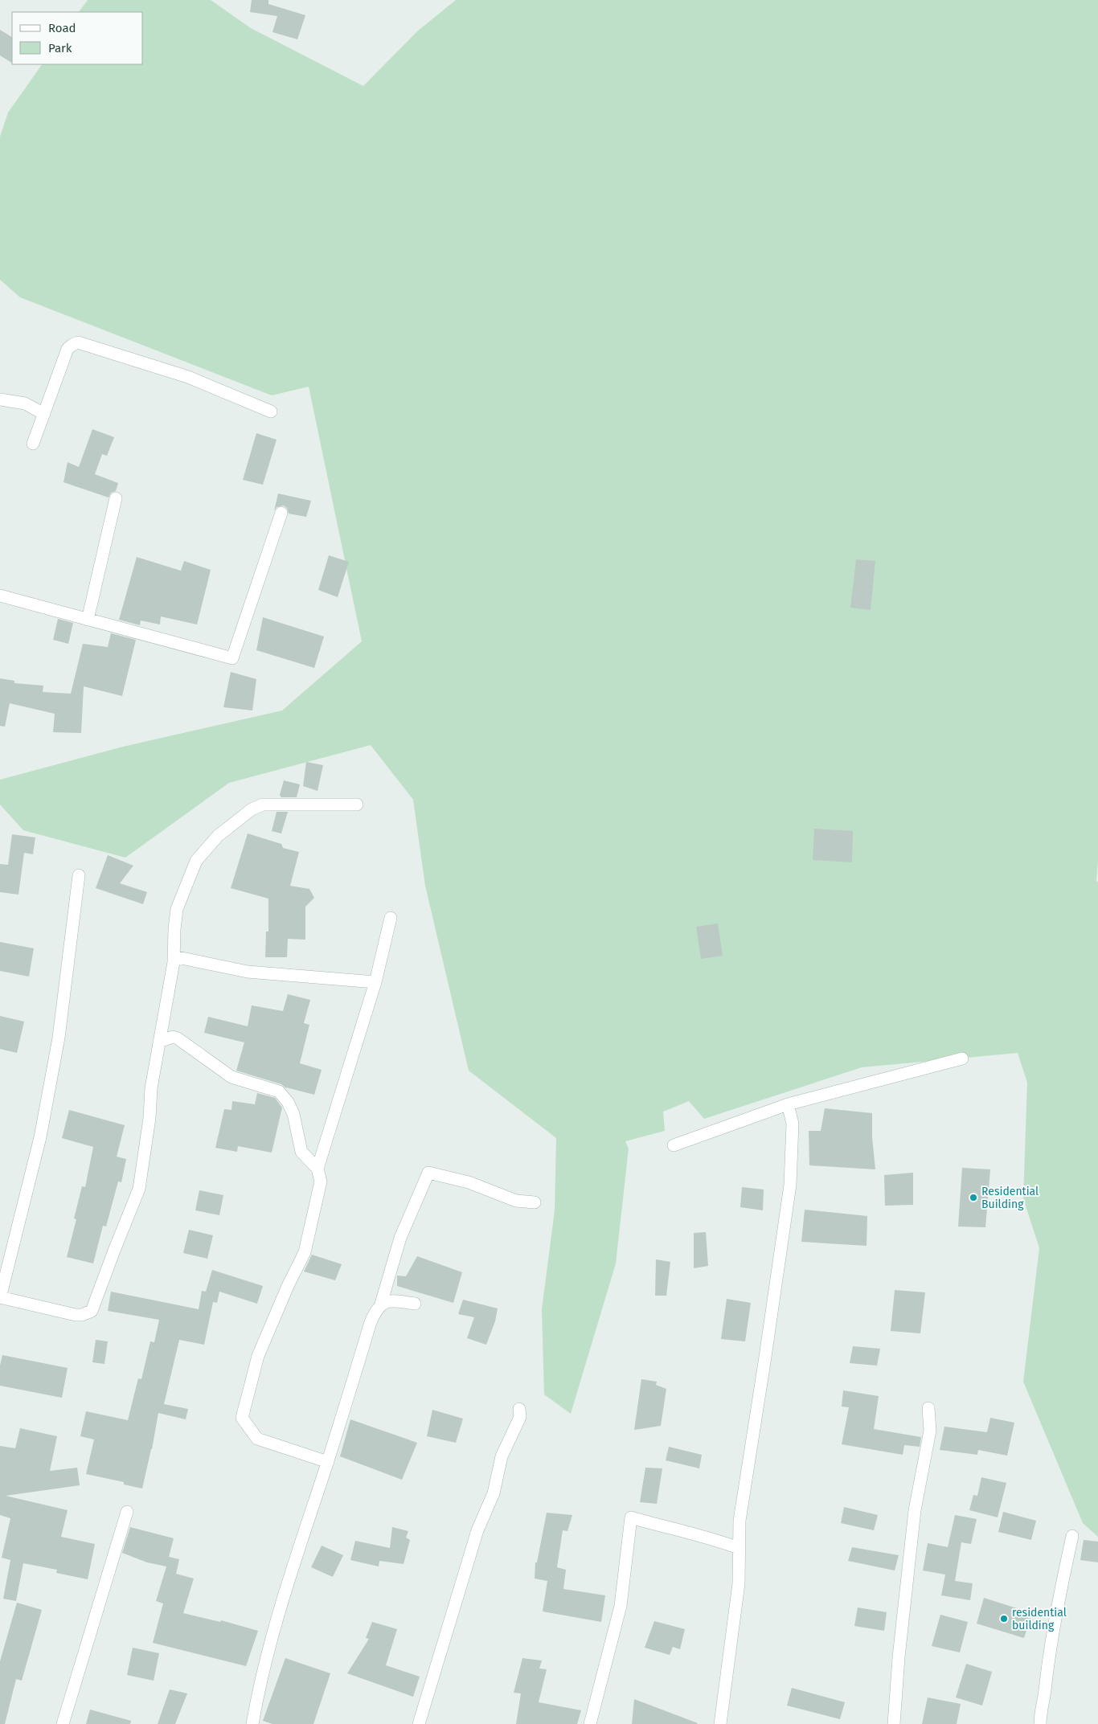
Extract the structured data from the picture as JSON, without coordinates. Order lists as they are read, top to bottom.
{
  "places": ["Residential Building", "residential building"],
  "legend": ["Road", "Park"]
}
